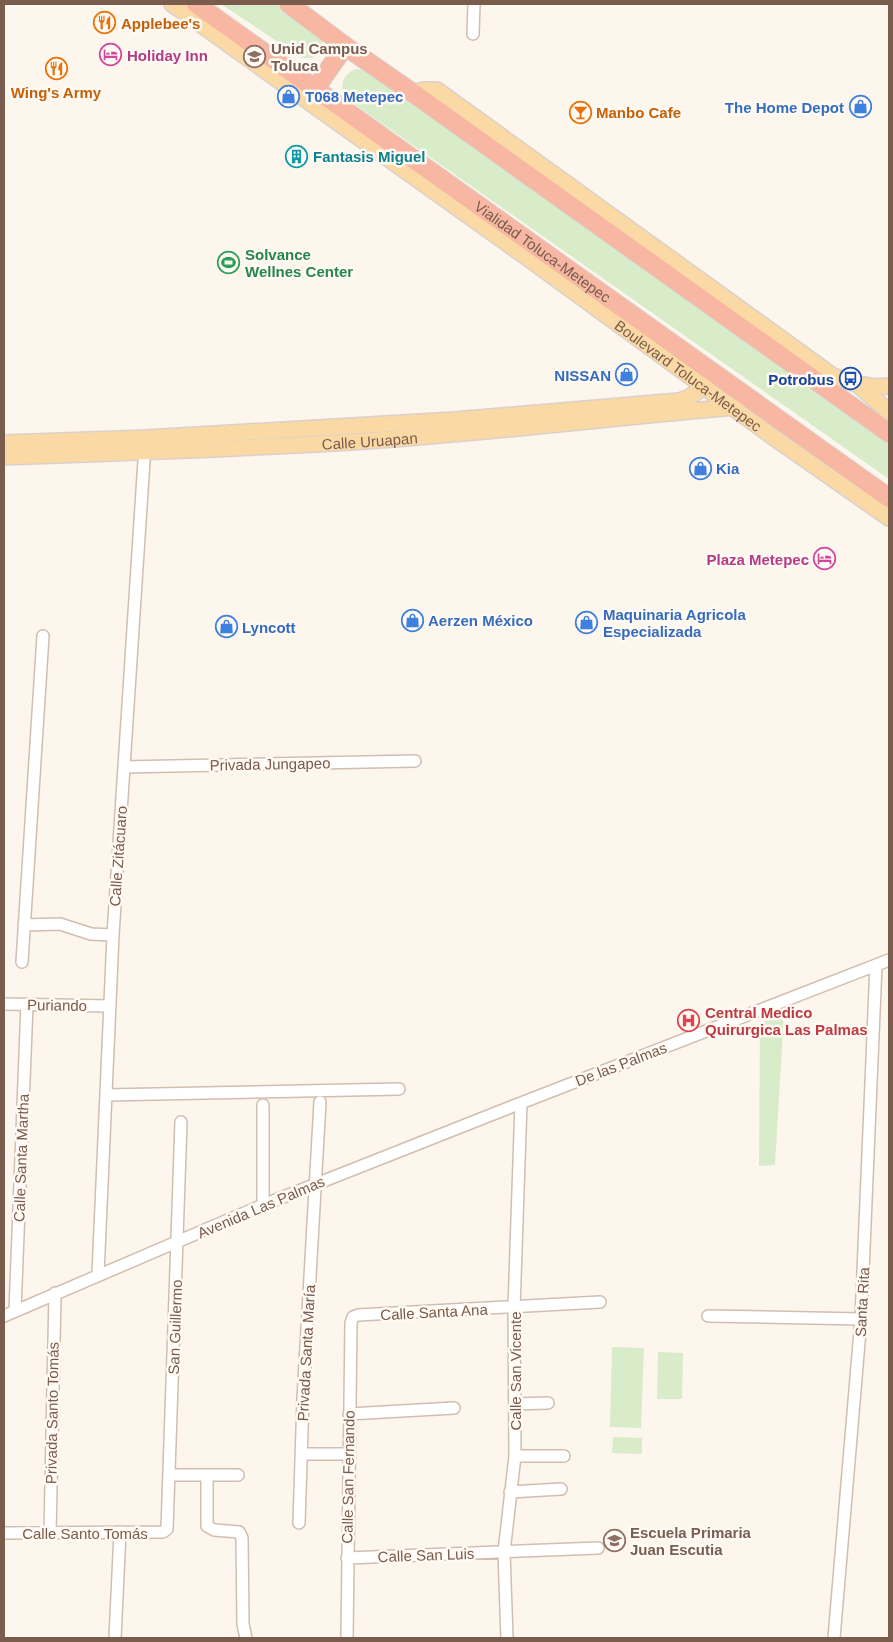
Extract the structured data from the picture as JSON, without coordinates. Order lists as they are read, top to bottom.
{
  "streets": {
    "highway": ["Vialidad Toluca-Metepec"],
    "main road": ["Boulevard Toluca-Metepec", "Calle Uruapan"],
    "street": [
      "Privada Jungapeo",
      "Calle Zitácuaro",
      "Puriando",
      "De las Palmas",
      "Calle Santa Martha",
      "Avenida Las Palmas",
      "Santa Rita",
      "Calle Santa Ana",
      "San Guillermo",
      "Privada Santa María",
      "Calle San Vicente",
      "Privada Santo Tomás",
      "Calle San Fernando",
      "Calle Santo Tomás",
      "Calle San Luis"
    ]
  },
  "crossings": [
    ["Vialidad Toluca-Metepec", "Boulevard Toluca-Metepec"],
    ["Boulevard Toluca-Metepec", "Calle Uruapan"],
    ["Calle Uruapan", "Calle Zitácuaro"],
    ["Privada Jungapeo", "Calle Zitácuaro"],
    ["Calle Zitácuaro", "Puriando"],
    ["Calle Zitácuaro", "Avenida Las Palmas"],
    ["Puriando", "Calle Santa Martha"],
    ["De las Palmas", "Avenida Las Palmas"],
    ["De las Palmas", "Santa Rita"],
    ["De las Palmas", "Calle San Vicente"],
    ["Calle Santa Martha", "Avenida Las Palmas"],
    ["Avenida Las Palmas", "San Guillermo"],
    ["Avenida Las Palmas", "Privada Santa María"],
    ["Avenida Las Palmas", "Calle San Vicente"],
    ["Avenida Las Palmas", "Privada Santo Tomás"],
    ["Calle Santa Ana", "Calle San Vicente"],
    ["Calle Santa Ana", "Calle San Fernando"],
    ["San Guillermo", "Calle Santo Tomás"],
    ["Calle San Vicente", "Calle San Luis"],
    ["Privada Santo Tomás", "Calle Santo Tomás"],
    ["Calle San Fernando", "Calle San Luis"]
  ],
  "places": {
    "restaurant": ["Applebee's", "Wing's Army"],
    "hotel": ["Holiday Inn", "Plaza Metepec"],
    "school or university": ["Unid Campus Toluca", "Escuela Primaria Juan Escutia"],
    "shop": [
      "T068 Metepec",
      "The Home Depot",
      "NISSAN",
      "Kia",
      "Aerzen México",
      "Maquinaria Agricola Especializada",
      "Lyncott"
    ],
    "bar": ["Manbo Cafe"],
    "building": ["Fantasis Miguel"],
    "sports": ["Solvance Wellnes Center"],
    "bus stop": ["Potrobus"],
    "hospital": ["Central Medico Quirurgica Las Palmas"]
  }
}
